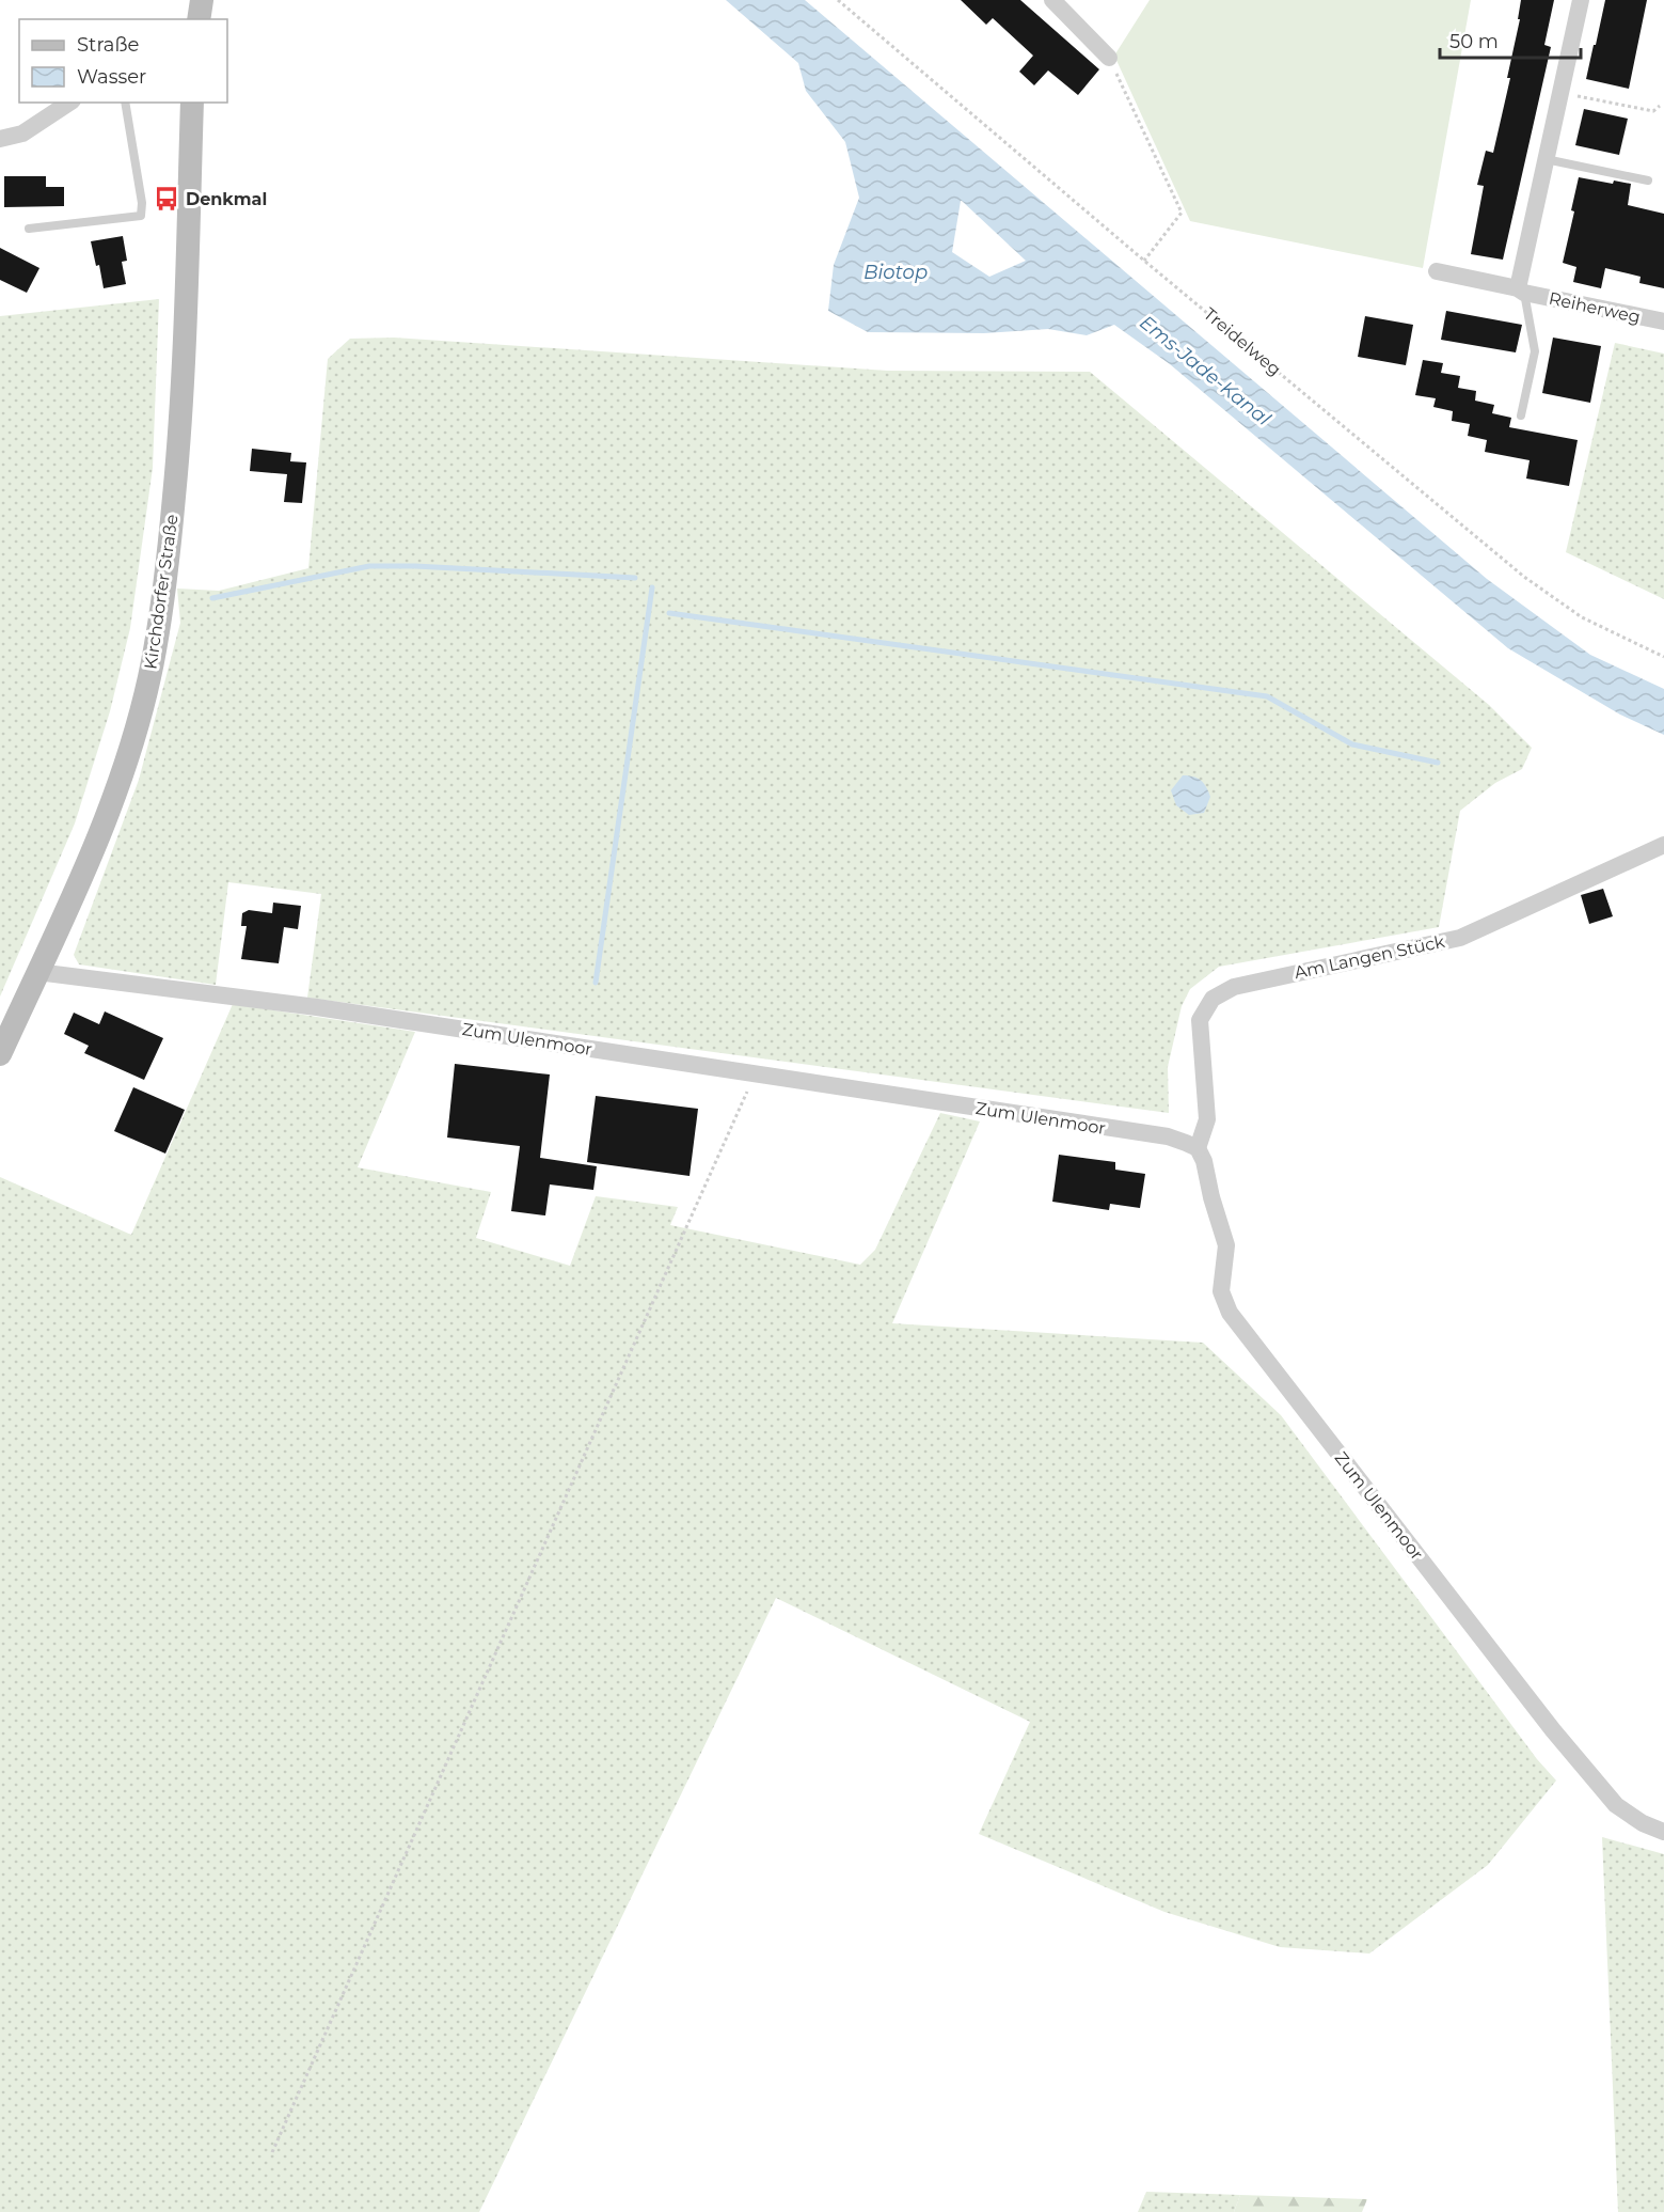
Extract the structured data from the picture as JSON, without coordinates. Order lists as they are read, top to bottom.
{
  "streets": {
    "street": [
      "Reiherweg",
      "Kirchdorfer Straße",
      "Am Langen Stück",
      "Zum Ulenmoor"
    ],
    "path": ["Treidelweg"]
  },
  "crossings": [
    ["Kirchdorfer Straße", "Zum Ulenmoor"],
    ["Am Langen Stück", "Zum Ulenmoor"]
  ],
  "water": ["Biotop", "Ems-Jade-Kanal"],
  "places": {
    "bus stop": ["Denkmal"]
  },
  "legend": ["Straße", "Wasser"],
  "scale_bar": "50 m"
}
